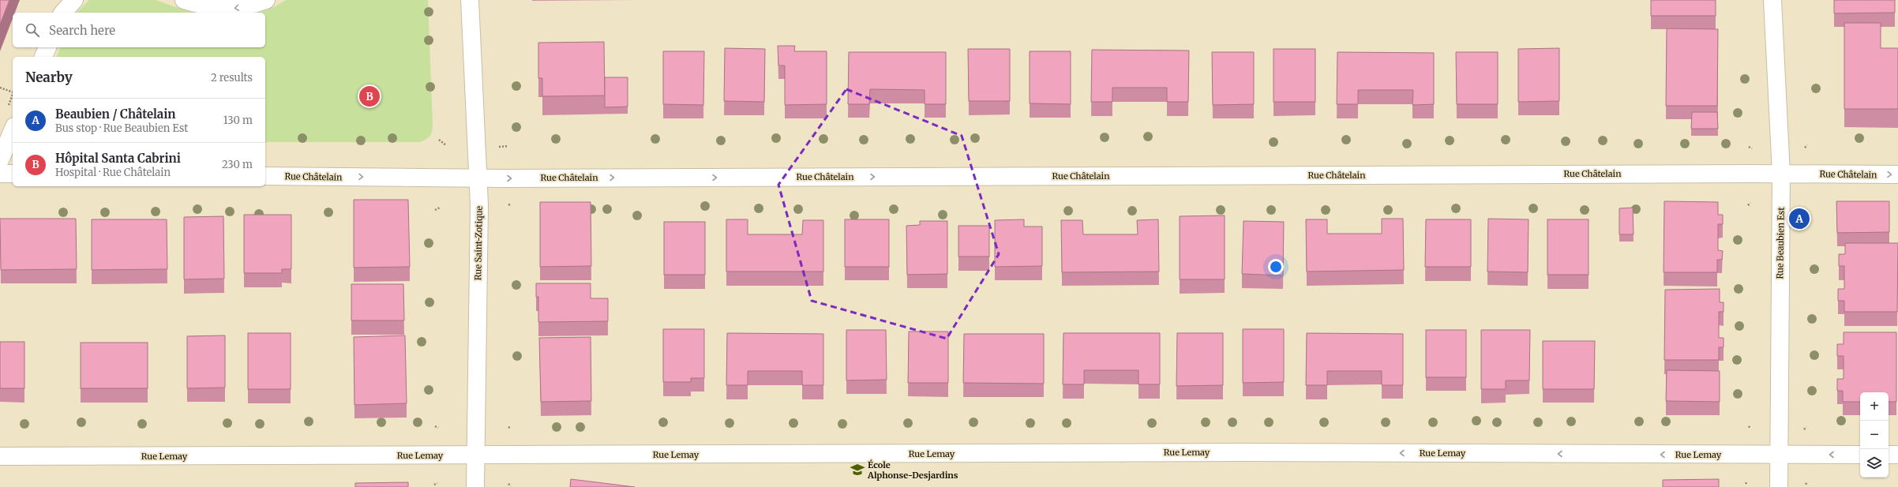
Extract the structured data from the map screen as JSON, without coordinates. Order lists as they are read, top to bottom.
{
  "streets": {
    "street": [
      "Rue Châtelain",
      "Rue Saint-Zotique",
      "Rue Beaubien Est",
      "Rue Lemay"
    ]
  },
  "crossings": [
    ["Rue Châtelain", "Rue Saint-Zotique"],
    ["Rue Châtelain", "Rue Beaubien Est"],
    ["Rue Saint-Zotique", "Rue Lemay"],
    ["Rue Beaubien Est", "Rue Lemay"]
  ],
  "one_way": ["Rue Châtelain", "Rue Lemay"],
  "places": {
    "school or university": ["École Alphonse-Desjardins"]
  },
  "page": {
    "search": "Search here",
    "heading": ["Nearby", "2 results"],
    "pins": ["B", "A"],
    "list": [
      {
        "mark": "A",
        "name": "Beaubien / Châtelain",
        "note": "Bus stop · Rue Beaubien Est",
        "value": "130 m"
      },
      {
        "mark": "B",
        "name": "Hôpital Santa Cabrini",
        "note": "Hospital · Rue Châtelain",
        "value": "230 m"
      }
    ],
    "map_buttons": ["+", "−"]
  }
}
